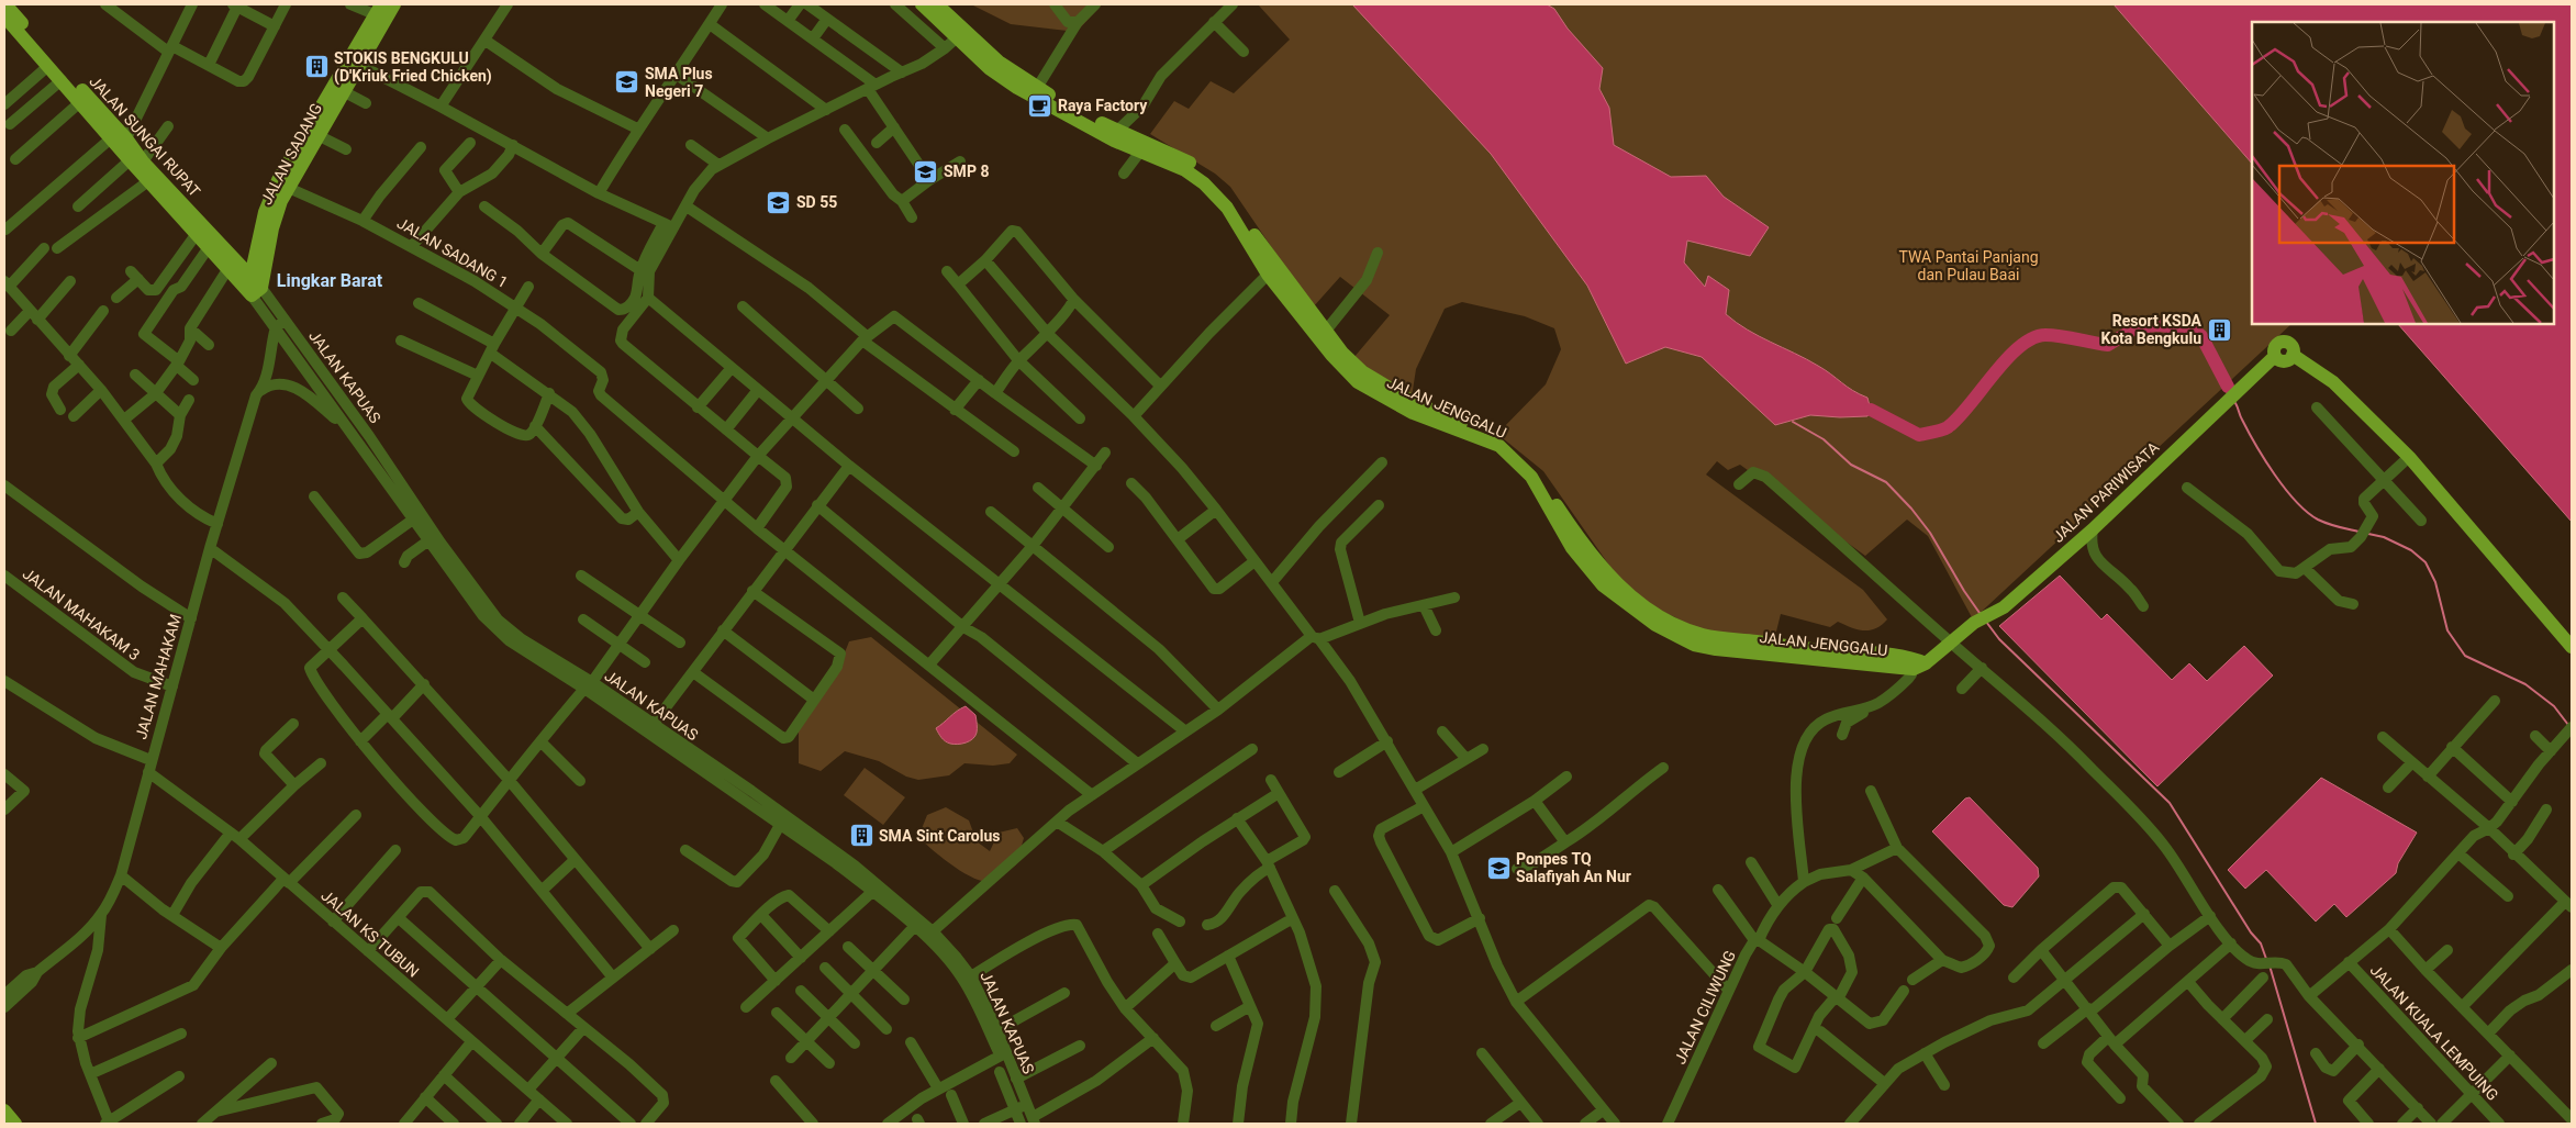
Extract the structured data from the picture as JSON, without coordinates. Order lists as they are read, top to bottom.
{
  "streets": {
    "main road": [
      "JALAN SUNGAI RUPAT",
      "JALAN SADANG",
      "JALAN JENGGALU",
      "JALAN PARIWISATA"
    ],
    "street": [
      "JALAN SADANG 1",
      "JALAN KAPUAS",
      "JALAN MAHAKAM 3",
      "JALAN MAHAKAM",
      "JALAN KS TUBUN",
      "JALAN CILIWUNG",
      "JALAN KUALA LEMPUING"
    ]
  },
  "crossings": [
    ["JALAN SUNGAI RUPAT", "JALAN SADANG"],
    ["JALAN SUNGAI RUPAT", "JALAN KAPUAS"],
    ["JALAN SADANG", "JALAN SADANG 1"],
    ["JALAN SADANG", "JALAN KAPUAS"],
    ["JALAN KAPUAS", "JALAN MAHAKAM"],
    ["JALAN MAHAKAM 3", "JALAN MAHAKAM"],
    ["JALAN MAHAKAM", "JALAN KS TUBUN"]
  ],
  "districts": ["Lingkar Barat"],
  "parks": ["TWA Pantai Panjang dan Pulau Baai"],
  "places": {
    "building": ["STOKIS BENGKULU (D'Kriuk Fried Chicken)", "Resort KSDA Kota Bengkulu", "SMA Sint Carolus"],
    "school or university": [
      "SMA Plus Negeri 7",
      "SMP 8",
      "SD 55",
      "Ponpes TQ Salafiyah An Nur"
    ],
    "cafe": ["Raya Factory"]
  }
}
